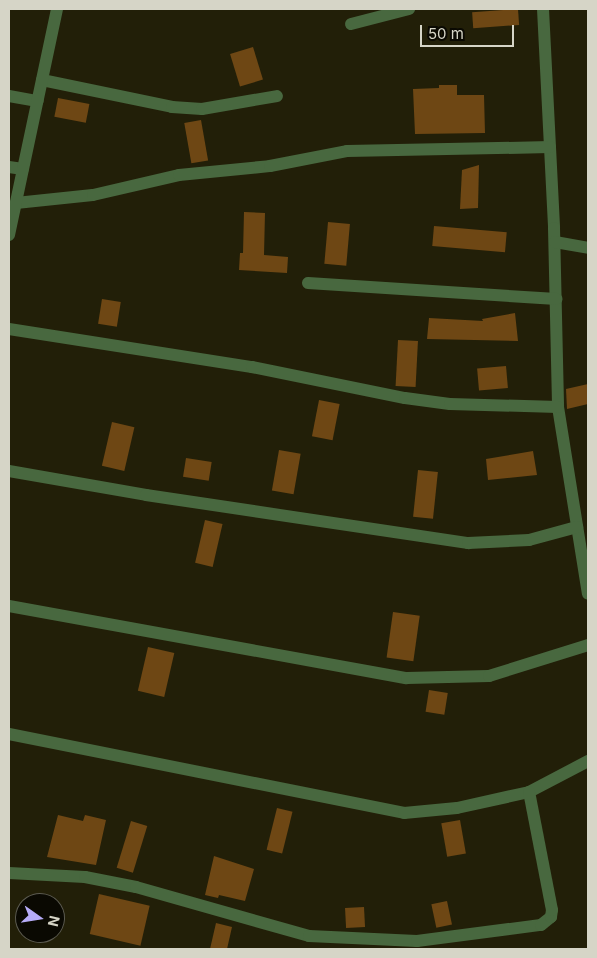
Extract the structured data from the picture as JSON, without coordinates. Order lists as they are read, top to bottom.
{
  "scale_bar": "50 m",
  "north": "right"
}
